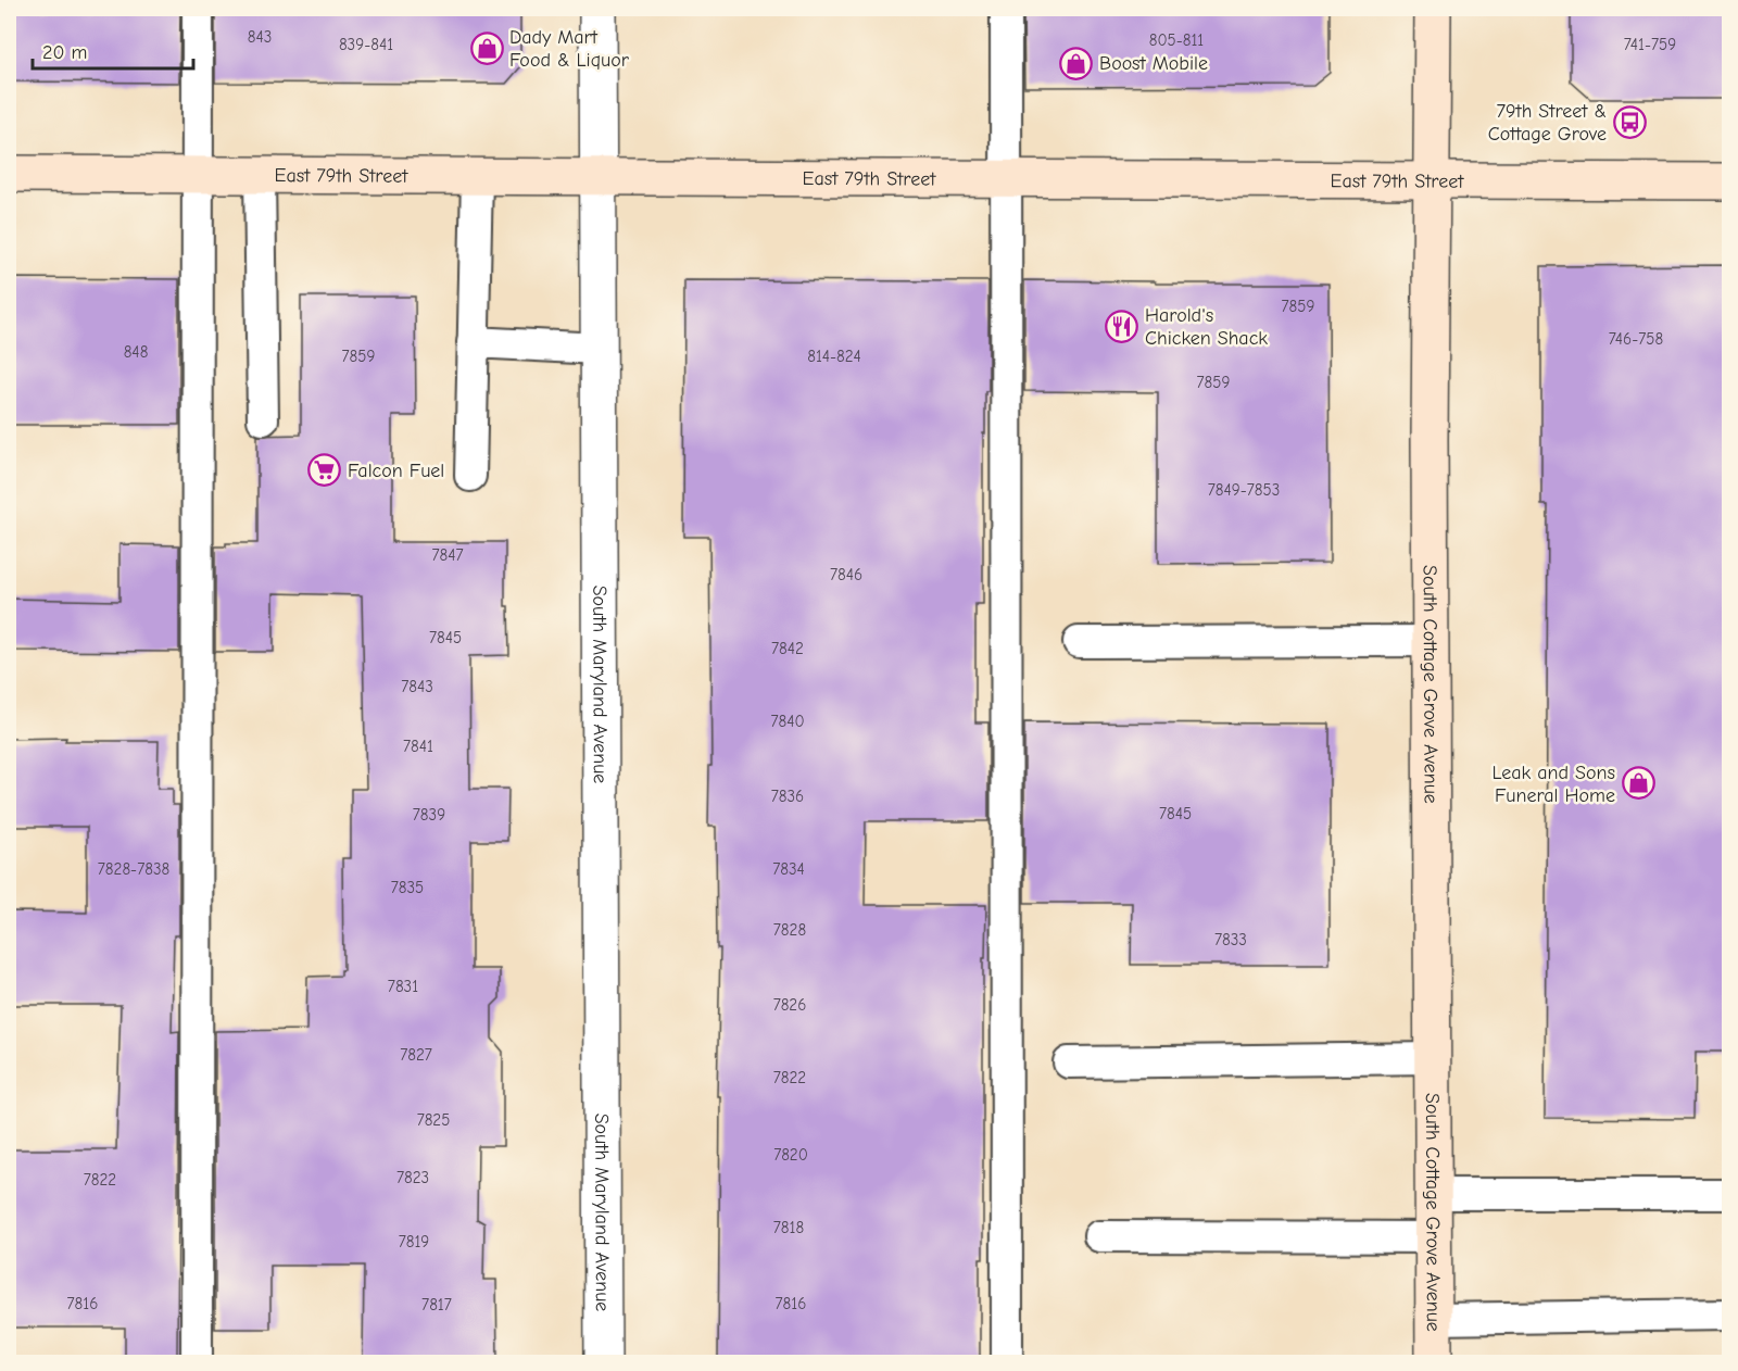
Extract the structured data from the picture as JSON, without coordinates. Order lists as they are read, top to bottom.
{
  "streets": {
    "main road": ["East 79th Street", "South Cottage Grove Avenue"],
    "street": ["South Maryland Avenue"]
  },
  "crossings": [
    ["East 79th Street", "South Maryland Avenue"],
    ["East 79th Street", "South Cottage Grove Avenue"]
  ],
  "places": {
    "shop": ["Dady Mart Food & Liquor", "Boost Mobile", "Leak and Sons Funeral Home"],
    "bus stop": ["79th Street & Cottage Grove"],
    "restaurant": ["Harold's Chicken Shack"],
    "supermarket": ["Falcon Fuel"]
  },
  "house_numbers": [
    "843",
    "805-811",
    "839-841",
    "741-759",
    "7859",
    "746-758",
    "848",
    "7859",
    "814-824",
    "7859",
    "7849-7853",
    "7847",
    "7846",
    "7845",
    "7842",
    "7843",
    "7840",
    "7841",
    "7836",
    "7845",
    "7839",
    "7828-7838",
    "7834",
    "7835",
    "7828",
    "7833",
    "7831",
    "7826",
    "7827",
    "7822",
    "7825",
    "7820",
    "7823",
    "7822",
    "7818",
    "7819",
    "7816",
    "7816",
    "7817"
  ],
  "scale_bar": "20 m"
}
